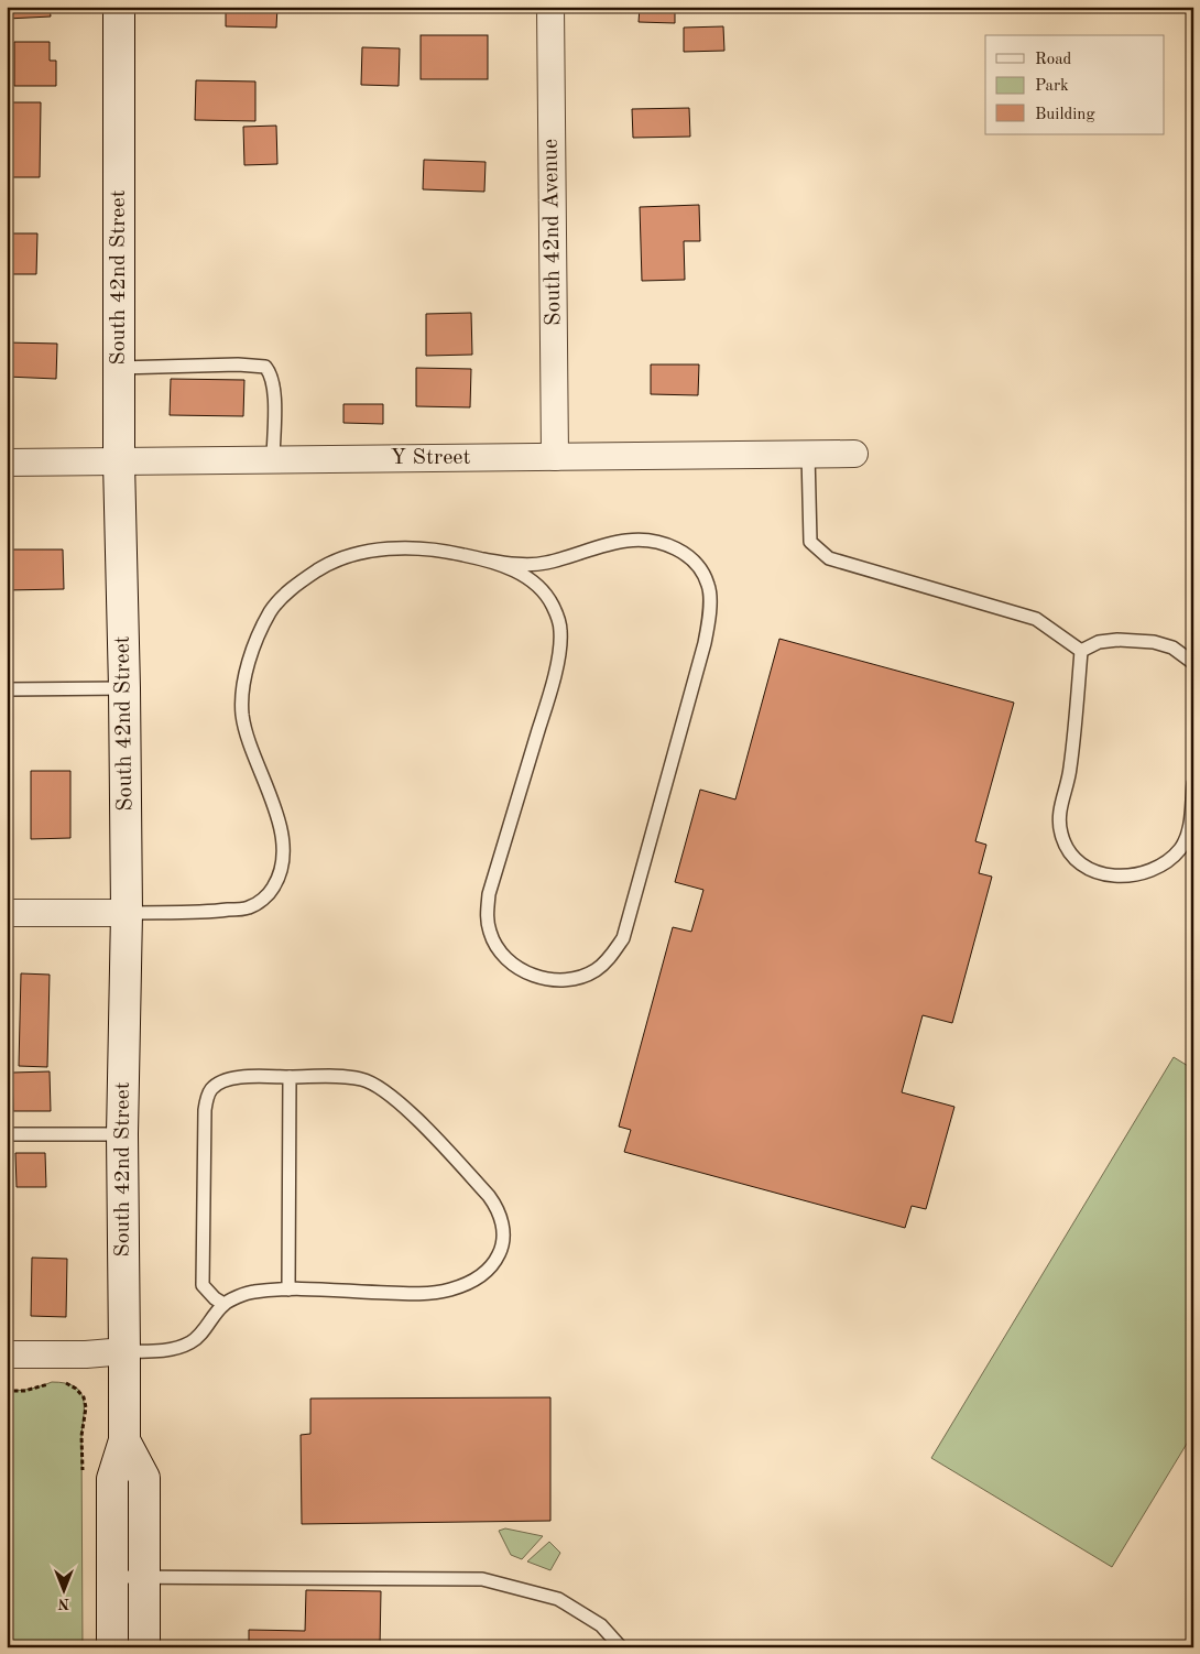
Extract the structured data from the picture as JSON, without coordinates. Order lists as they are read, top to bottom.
{
  "streets": {
    "street": ["South 42nd Avenue", "South 42nd Street", "Y Street"]
  },
  "crossings": [
    ["South 42nd Avenue", "Y Street"],
    ["South 42nd Street", "Y Street"]
  ],
  "legend": ["Road", "Park", "Building"],
  "north": "bottom"
}
